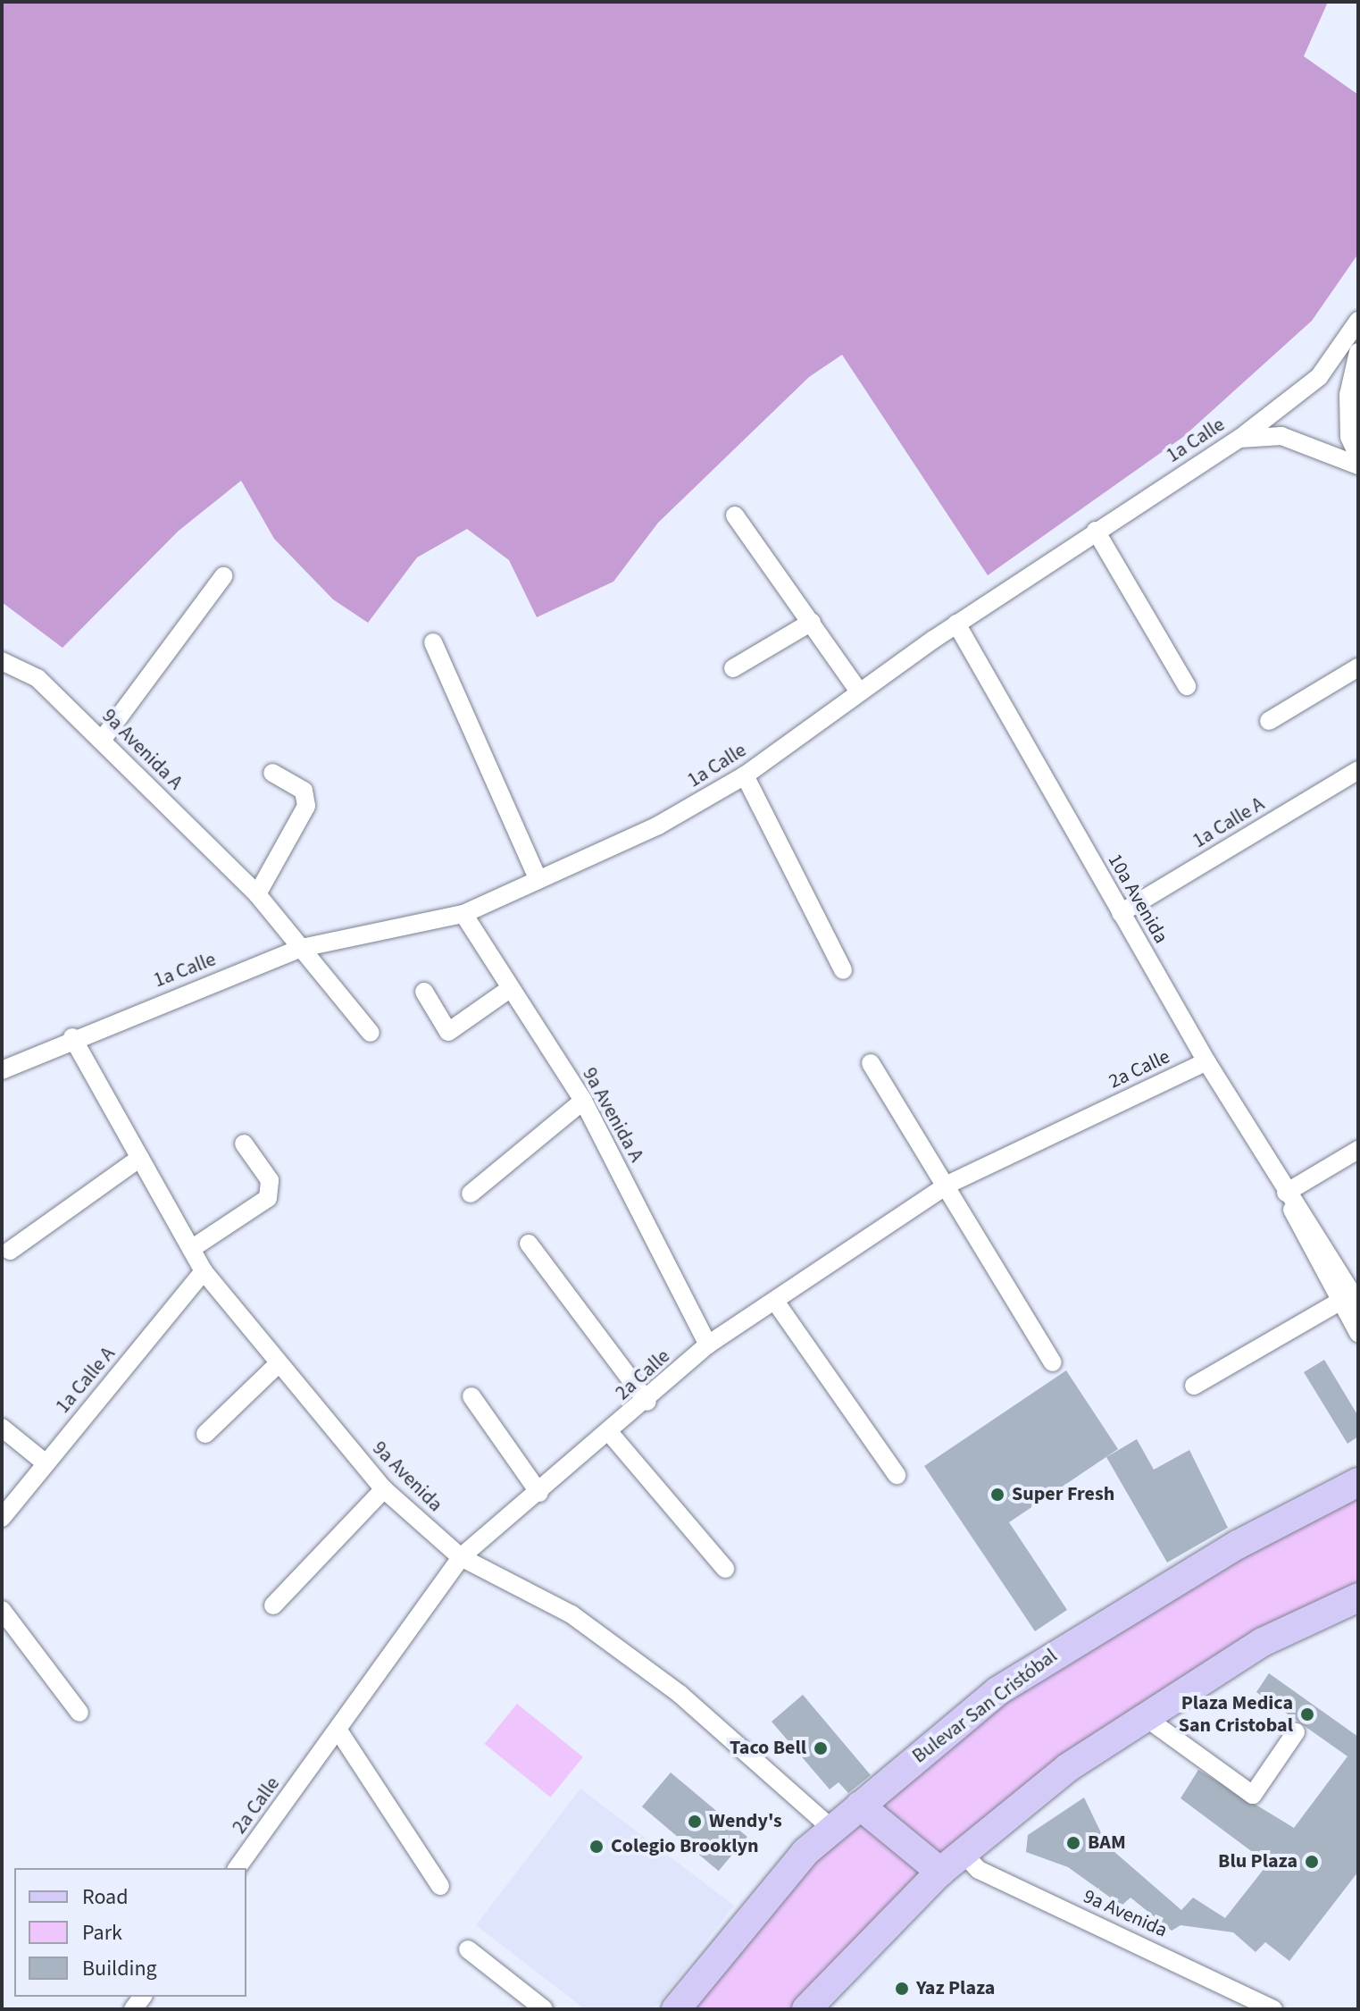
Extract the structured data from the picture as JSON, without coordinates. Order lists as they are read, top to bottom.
{
  "streets": {
    "main road": ["Bulevar San Cristóbal"],
    "street": [
      "1a Calle",
      "9a Avenida A",
      "1a Calle A",
      "10a Avenida",
      "2a Calle",
      "9a Avenida"
    ]
  },
  "crossings": [
    ["1a Calle", "9a Avenida A"],
    ["1a Calle", "10a Avenida"],
    ["1a Calle", "9a Avenida"],
    ["9a Avenida A", "2a Calle"],
    ["1a Calle A", "10a Avenida"],
    ["1a Calle A", "9a Avenida"],
    ["10a Avenida", "2a Calle"],
    ["2a Calle", "9a Avenida"],
    ["9a Avenida", "Bulevar San Cristóbal"]
  ],
  "places": [
    "Super Fresh",
    "Plaza Medica San Cristobal",
    "Taco Bell",
    "Wendy's",
    "BAM",
    "Colegio Brooklyn",
    "Blu Plaza",
    "Yaz Plaza"
  ],
  "legend": ["Road", "Park", "Building"]
}
